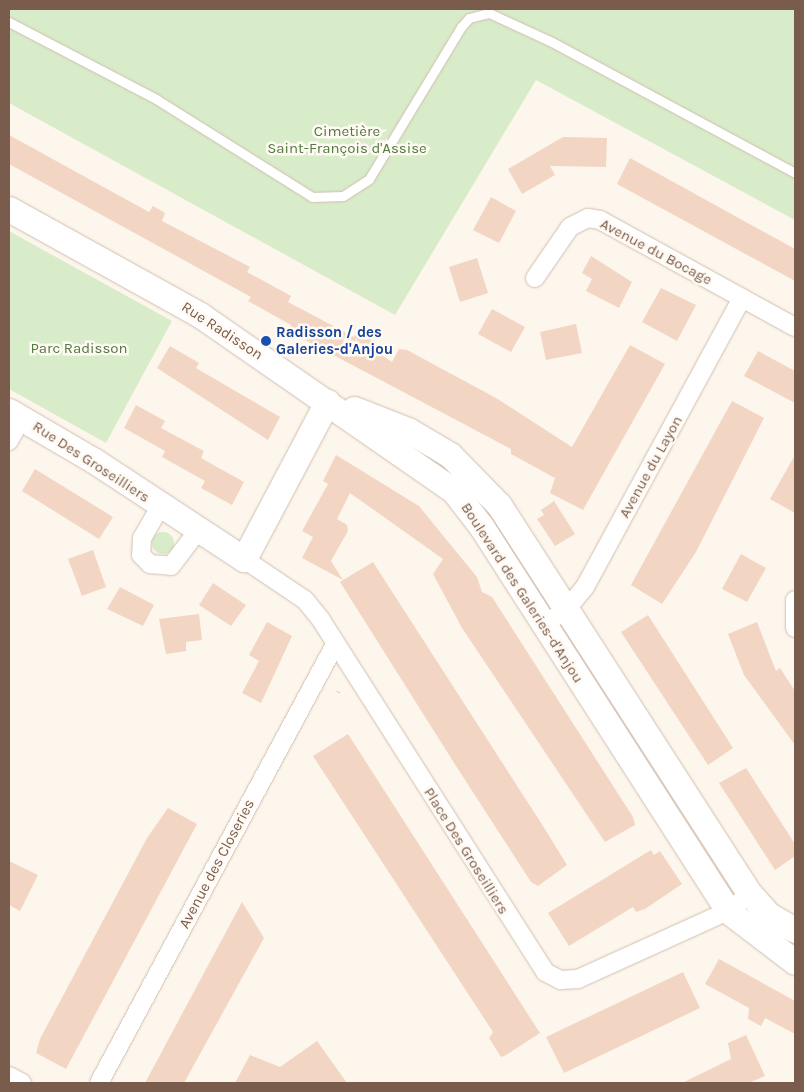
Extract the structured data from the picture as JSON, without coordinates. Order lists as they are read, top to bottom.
{
  "streets": {
    "street": [
      "Avenue du Bocage",
      "Rue Radisson",
      "Rue Des Groseilliers",
      "Avenue du Layon",
      "Boulevard des Galeries-d'Anjou",
      "Place Des Groseilliers",
      "Avenue des Closeries"
    ]
  },
  "crossings": [
    ["Avenue du Bocage", "Avenue du Layon"],
    ["Rue Radisson", "Boulevard des Galeries-d'Anjou"],
    ["Rue Des Groseilliers", "Place Des Groseilliers"],
    ["Avenue du Layon", "Boulevard des Galeries-d'Anjou"],
    ["Boulevard des Galeries-d'Anjou", "Place Des Groseilliers"],
    ["Place Des Groseilliers", "Avenue des Closeries"]
  ],
  "parks": ["Cimetière Saint-François d'Assise", "Parc Radisson"],
  "places": ["Radisson / des Galeries-d'Anjou"]
}
